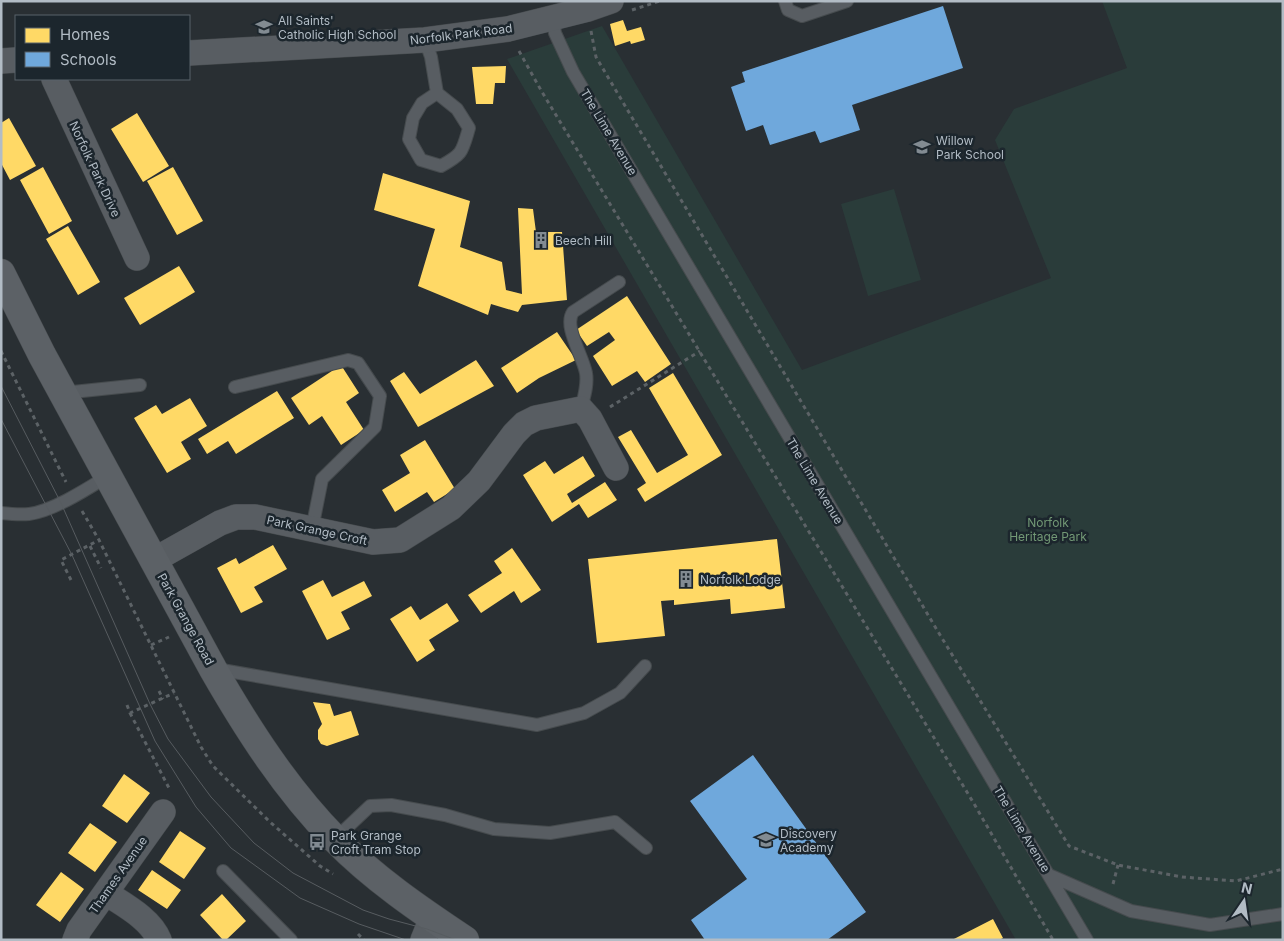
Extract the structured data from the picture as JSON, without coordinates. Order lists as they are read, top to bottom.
{
  "streets": {
    "street": [
      "Norfolk Park Road",
      "Norfolk Park Drive",
      "Park Grange Croft",
      "Park Grange Road",
      "Thames Avenue"
    ],
    "lane": ["The Lime Avenue"]
  },
  "crossings": [
    ["Norfolk Park Road", "The Lime Avenue"],
    ["Park Grange Croft", "Park Grange Road"]
  ],
  "parks": ["Norfolk Heritage Park"],
  "places": {
    "school or university": ["All Saints' Catholic High School", "Willow Park School", "Discovery Academy"],
    "building": ["Beech Hill", "Norfolk Lodge"],
    "bus stop": ["Park Grange Croft Tram Stop"]
  },
  "legend": ["Homes", "Schools"],
  "north": "top"
}
